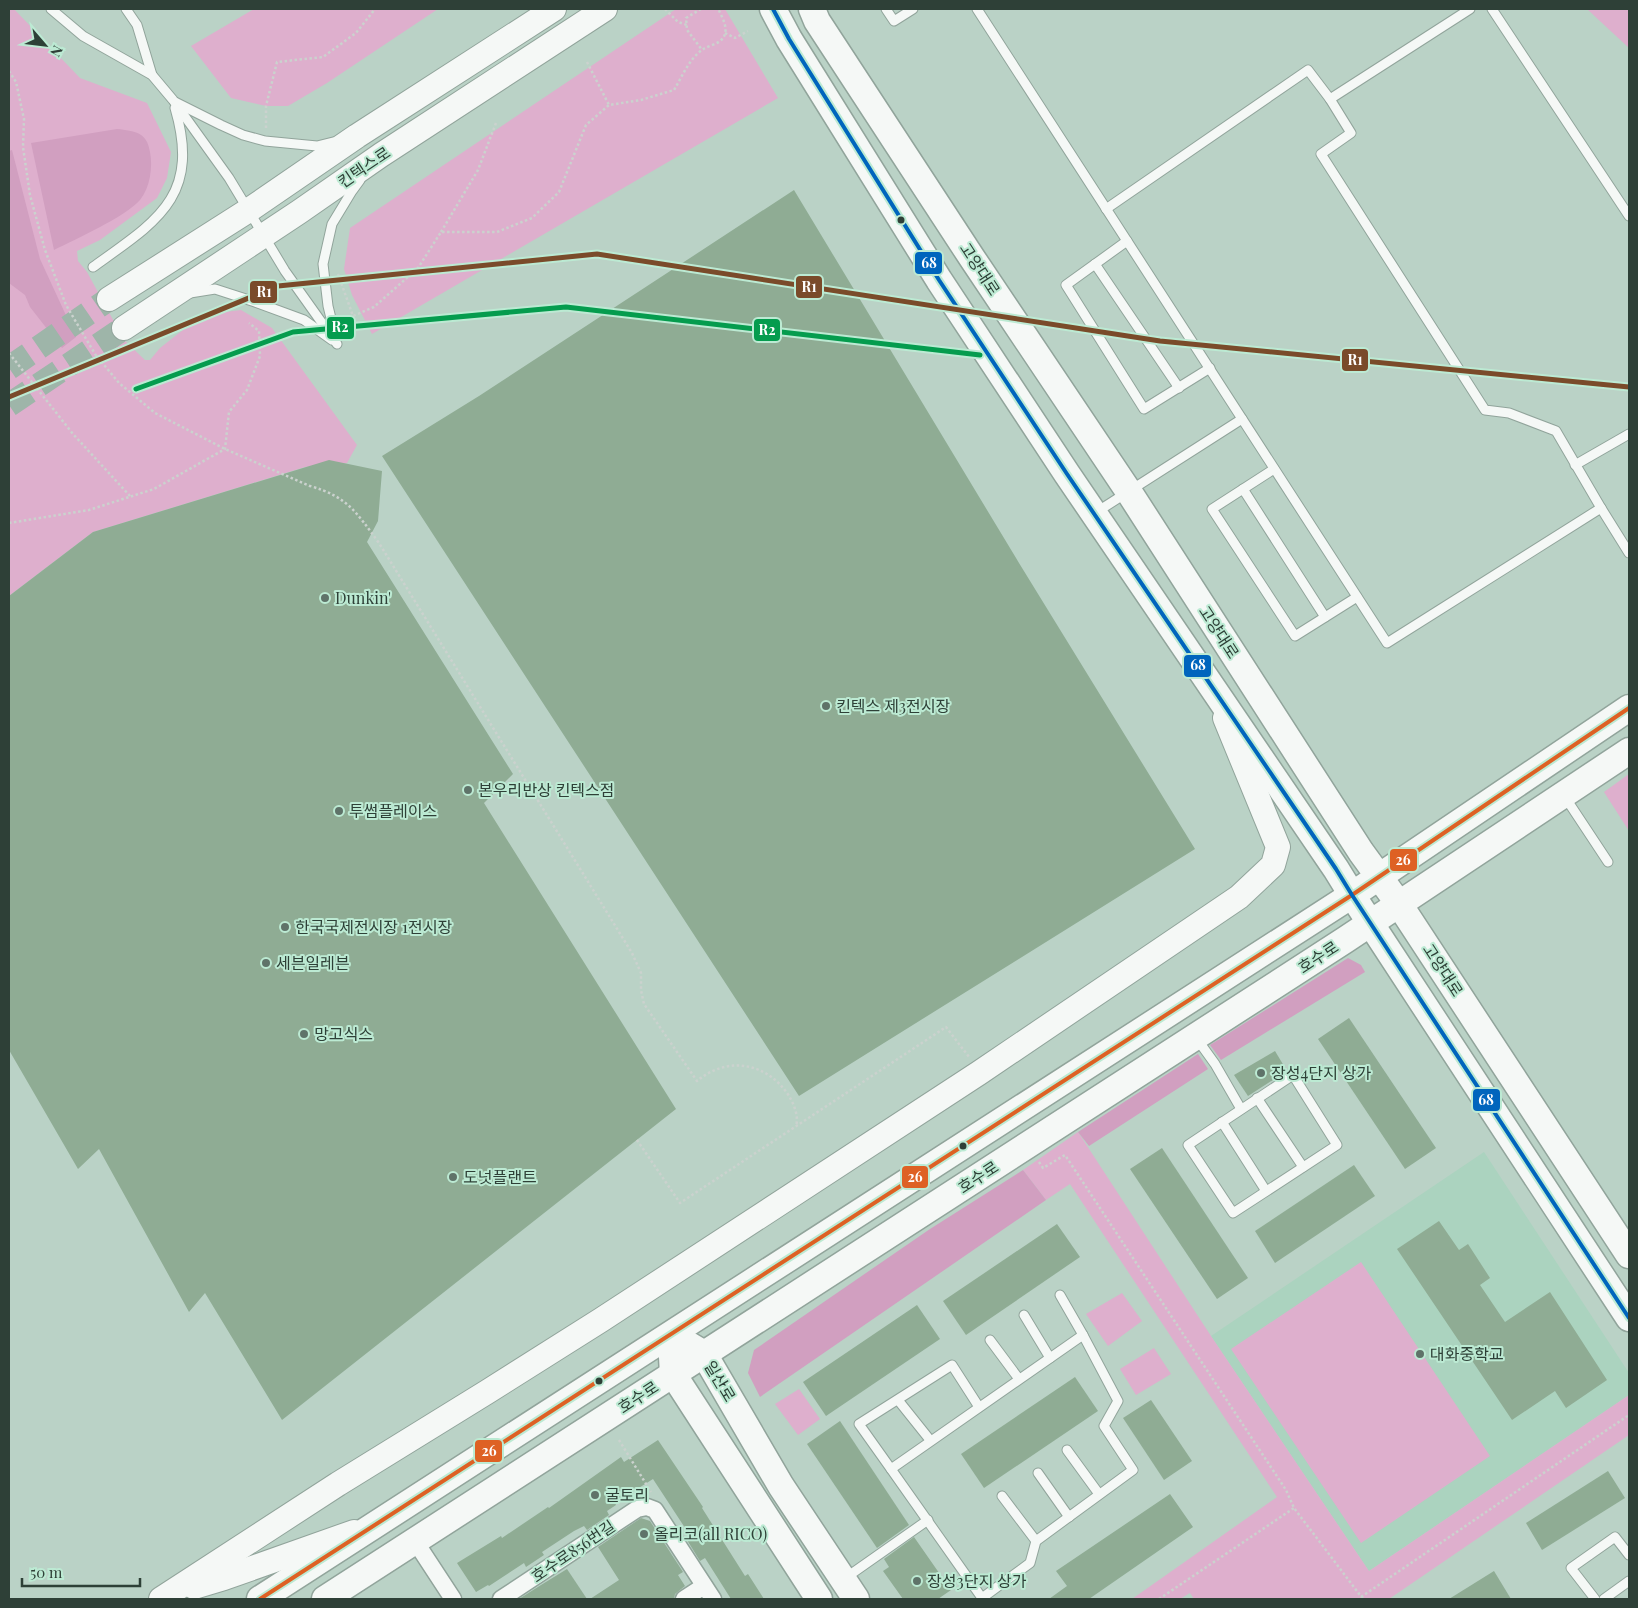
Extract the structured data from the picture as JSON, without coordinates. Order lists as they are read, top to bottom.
{
  "streets": {
    "main road": [
      "킨텍스로",
      "고양대로",
      "호수로",
      "일산로"
    ],
    "street": ["호수로856번길"]
  },
  "crossings": [
    ["고양대로", "호수로"],
    ["호수로", "일산로"]
  ],
  "places": [
    "Dunkin'",
    "킨텍스 제3전시장",
    "본우리반상 킨텍스점",
    "투썸플레이스",
    "한국국제전시장 1전시장",
    "세븐일레븐",
    "망고식스",
    "장성4단지 상가",
    "도넛플랜트",
    "대화중학교",
    "굴토리",
    "올리코(all RICO)",
    "장성3단지 상가"
  ],
  "lines": [
    "transit line 68",
    "transit line R1",
    "transit line R2",
    "transit line 26"
  ],
  "scale_bar": "50 m",
  "north": "bottom right"
}
